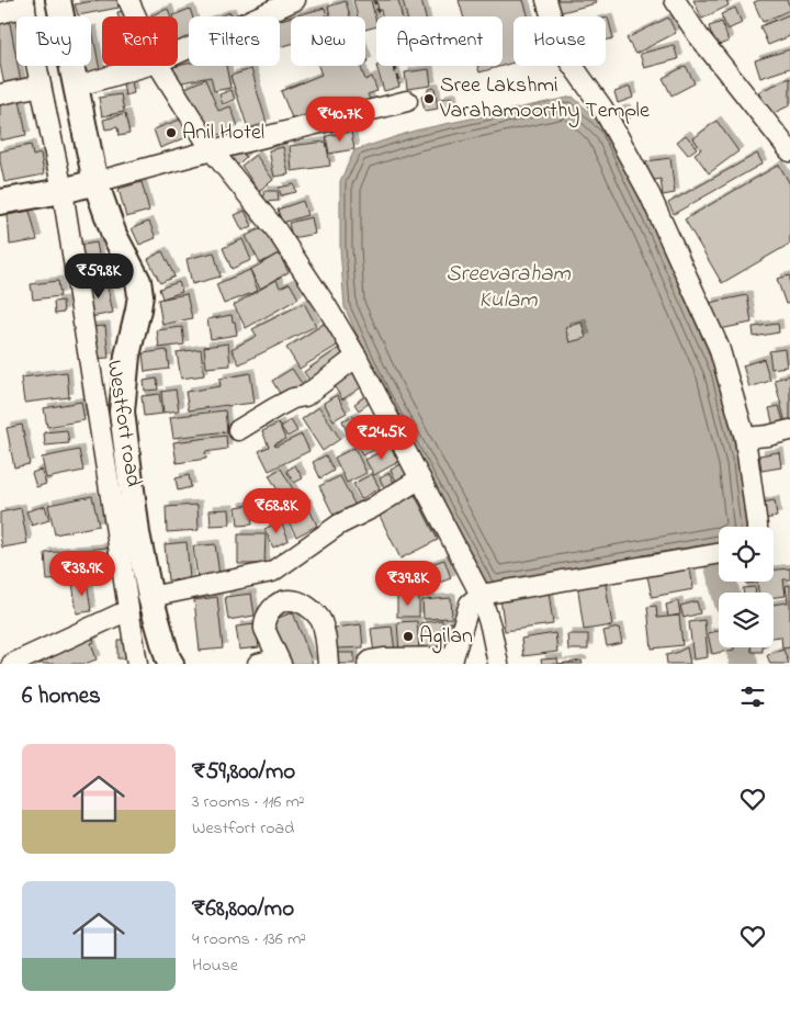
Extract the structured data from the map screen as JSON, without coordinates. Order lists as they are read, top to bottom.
{
  "streets": {
    "street": ["Westfort road"]
  },
  "water": ["Sreevaraham Kulam"],
  "places": ["Sree Lakshmi Varahamoorthy Temple", "Anil Hotel", "Agilan"],
  "page": {
    "chip": [
      "Buy",
      "Rent",
      "Filters",
      "New",
      "Apartment",
      "House"
    ],
    "price": [
      "₹40.7K",
      "₹59.8K",
      "₹24.5K",
      "₹68.8K",
      "₹38.9K",
      "₹39.8K"
    ],
    "heading": "6 homes",
    "list": [
      {
        "name": "₹59,800/mo",
        "note": "3 rooms · 116 m² · Westfort road"
      },
      {
        "name": "₹68,800/mo",
        "note": "4 rooms · 136 m² · House"
      }
    ]
  }
}
